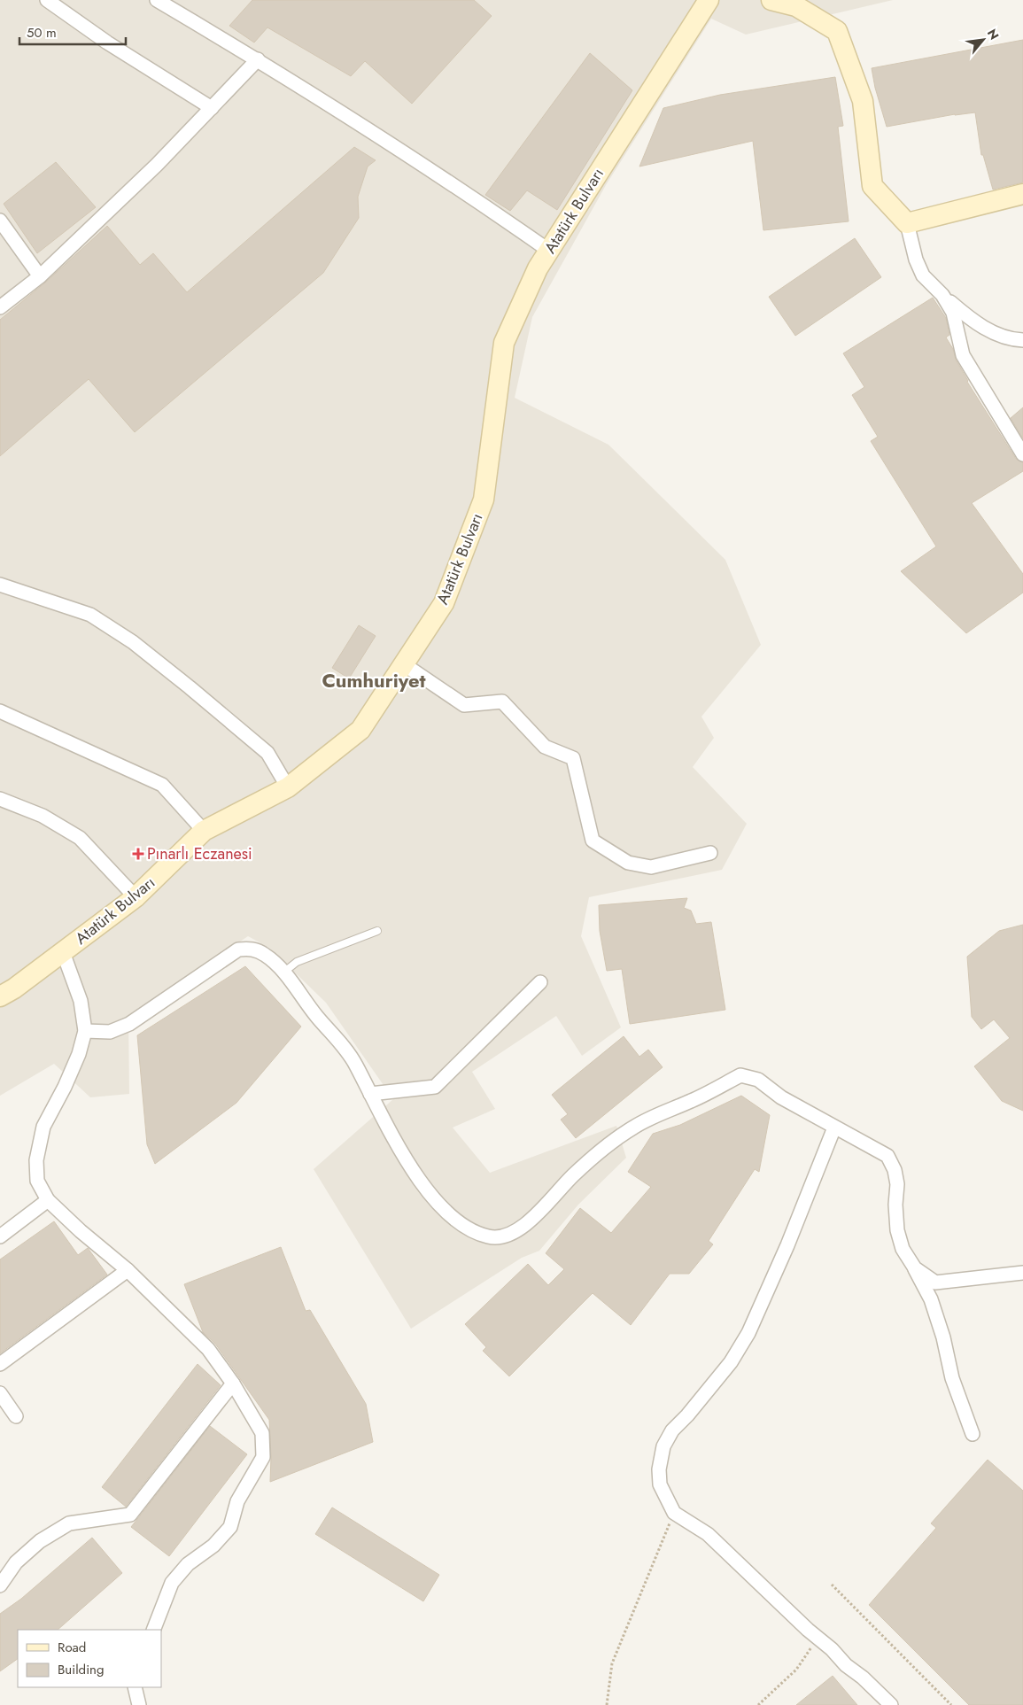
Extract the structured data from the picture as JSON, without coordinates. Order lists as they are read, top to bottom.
{
  "streets": {
    "street": ["Atatürk Bulvarı"]
  },
  "districts": ["Cumhuriyet"],
  "places": {
    "health": ["Pınarlı Eczanesi"]
  },
  "legend": ["Road", "Building"],
  "scale_bar": "50 m",
  "north": "top right"
}
